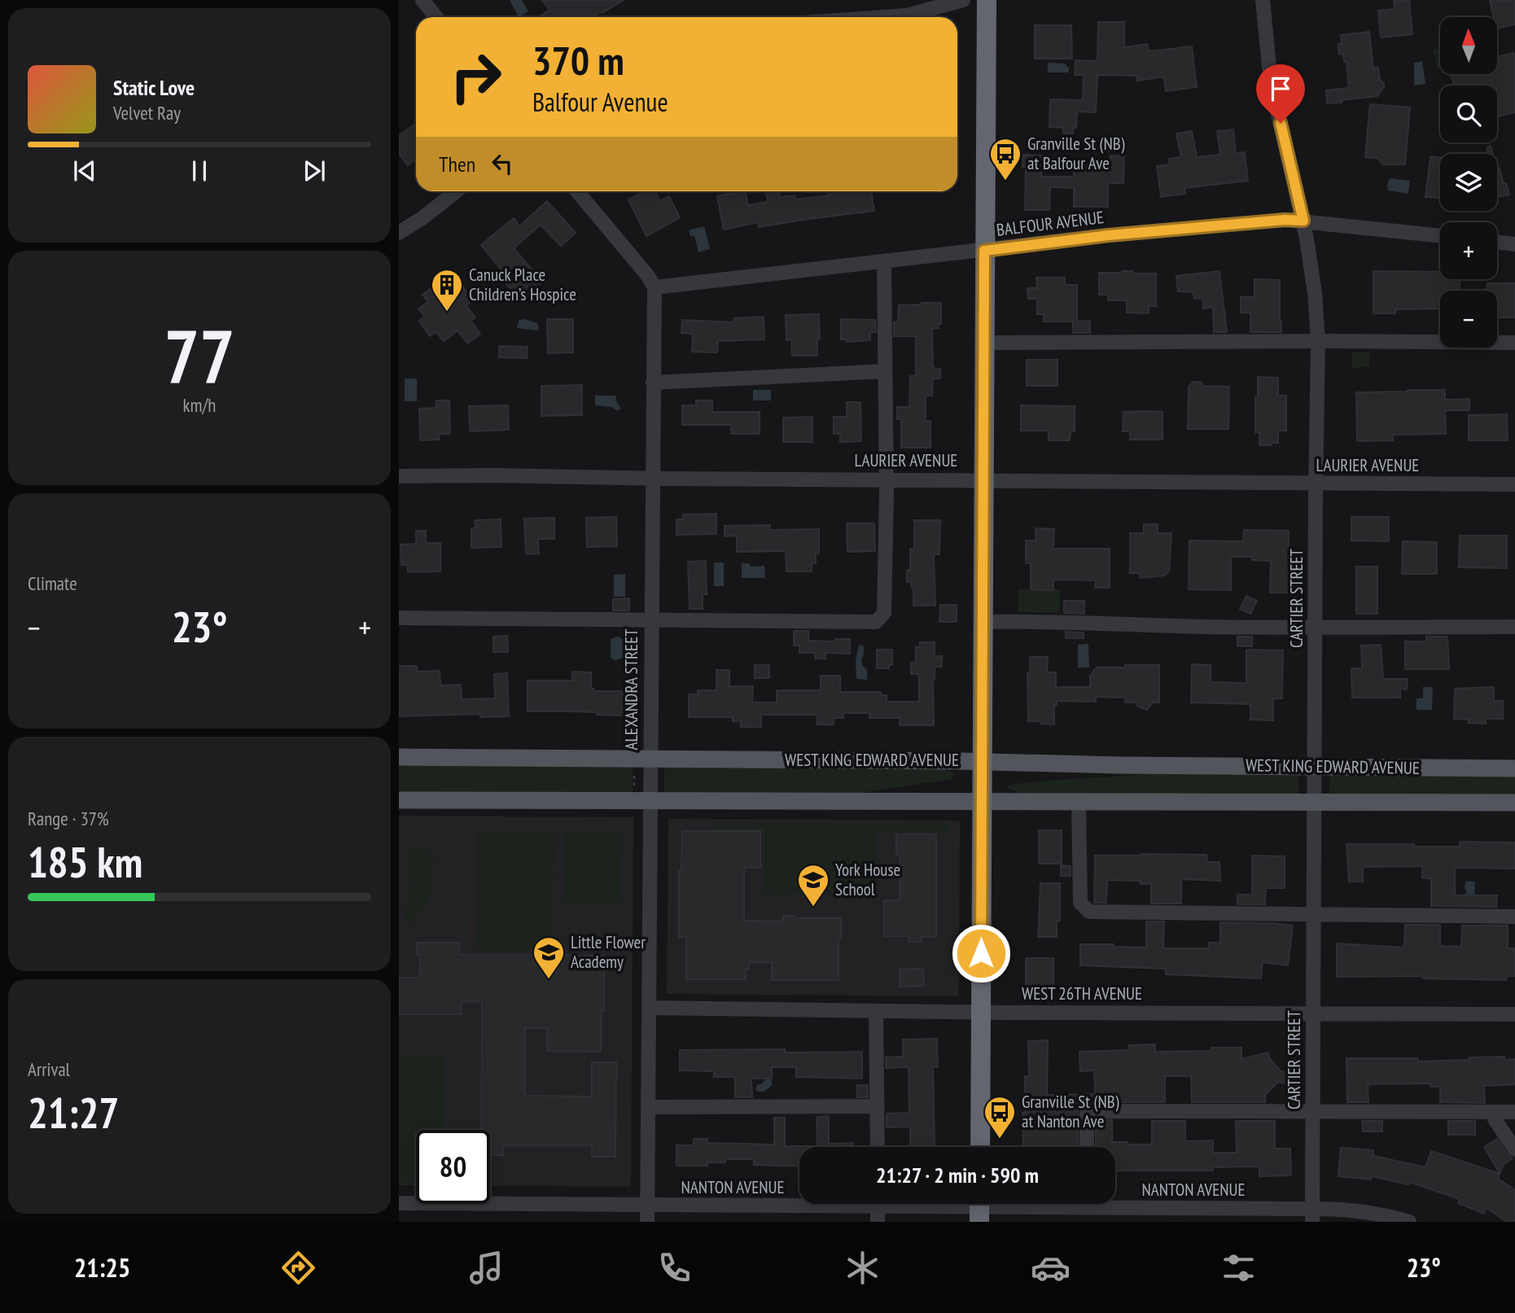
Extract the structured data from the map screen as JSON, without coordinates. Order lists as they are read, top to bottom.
{
  "streets": {
    "main road": ["WEST KING EDWARD AVENUE"],
    "street": [
      "BALFOUR AVENUE",
      "LAURIER AVENUE",
      "CARTIER STREET",
      "ALEXANDRA STREET",
      "WEST 26TH AVENUE",
      "NANTON AVENUE"
    ]
  },
  "crossings": [
    ["BALFOUR AVENUE", "CARTIER STREET"],
    ["BALFOUR AVENUE", "ALEXANDRA STREET"],
    ["LAURIER AVENUE", "CARTIER STREET"],
    ["LAURIER AVENUE", "ALEXANDRA STREET"],
    ["CARTIER STREET", "WEST KING EDWARD AVENUE"],
    ["CARTIER STREET", "WEST 26TH AVENUE"],
    ["CARTIER STREET", "NANTON AVENUE"],
    ["ALEXANDRA STREET", "WEST KING EDWARD AVENUE"],
    ["ALEXANDRA STREET", "WEST 26TH AVENUE"],
    ["ALEXANDRA STREET", "NANTON AVENUE"]
  ],
  "places": {
    "bus stop": ["Granville St (NB) at Balfour Ave", "Granville St (NB) at Nanton Ave"],
    "building": ["Canuck Place Children’s Hospice"],
    "school or university": ["York House School", "Little Flower Academy"]
  },
  "north": "top",
  "page": {
    "map_buttons": ["+", "−"],
    "turn": ["370 m", "Balfour Avenue"],
    "song": ["Static Love", "Velvet Ray"],
    "then": "Then",
    "tile": [
      ["77", "km/h"],
      "Climate",
      ["Range · 37%", "185 km"],
      ["Arrival", "21:27"]
    ],
    "heat": ["−", "23°", "+"],
    "limit": "80",
    "trip": "21:27 · 2 min · 590 m",
    "tabs": ["21:25", "23°"]
  }
}
